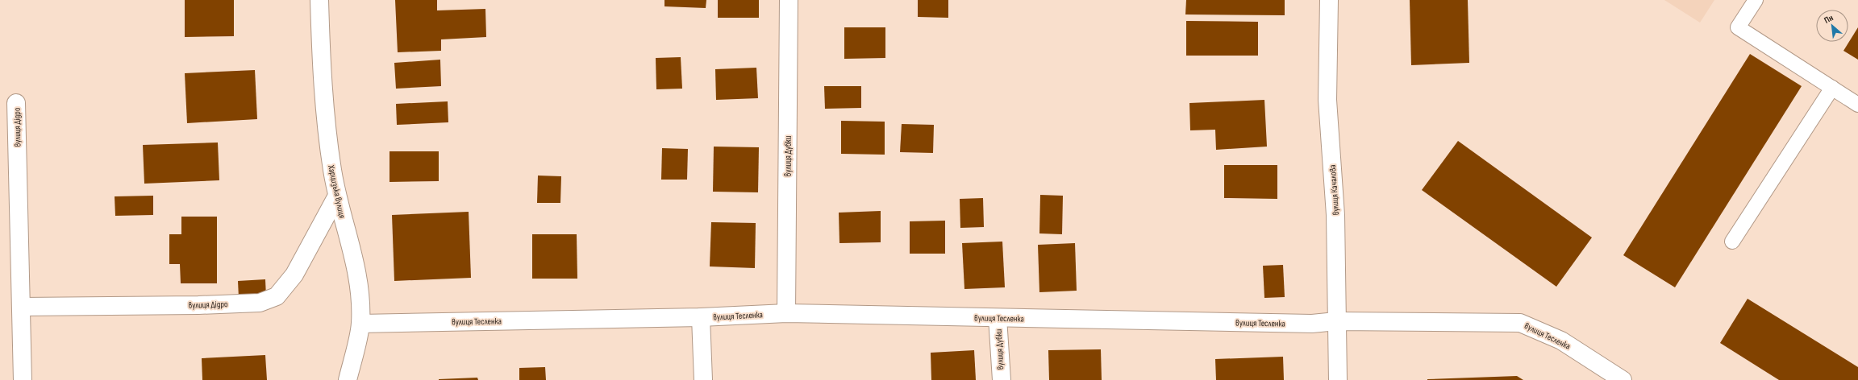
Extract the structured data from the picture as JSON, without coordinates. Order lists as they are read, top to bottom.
{
  "streets": {
    "street": [
      "вулиця Дідро",
      "вулиця Дубки",
      "вулиця Качалова",
      "Харцизька вулиця",
      "вулиця Тесленка"
    ]
  },
  "crossings": [
    ["вулиця Дідро", "Харцизька вулиця"],
    ["вулиця Дубки", "вулиця Тесленка"],
    ["вулиця Качалова", "вулиця Тесленка"],
    ["Харцизька вулиця", "вулиця Тесленка"]
  ],
  "north": "top left"
}
